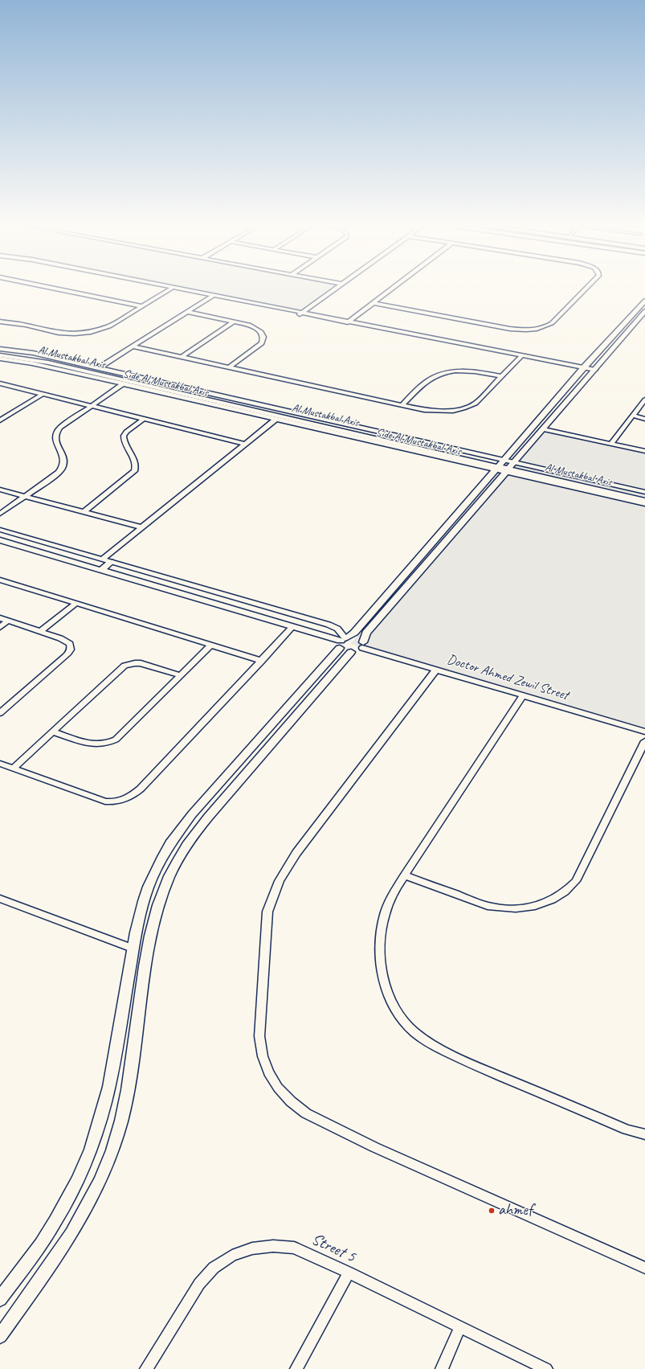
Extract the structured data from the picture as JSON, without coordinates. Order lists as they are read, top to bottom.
{
  "streets": {
    "street": [
      "Al Mustakbal Axis",
      "Side Al Mustakbal Axis",
      "Doctor Ahmed Zewil Street",
      "Street 5"
    ]
  },
  "crossings": [
    ["Al Mustakbal Axis", "Side Al Mustakbal Axis"]
  ],
  "places": ["ahmef"]
}
